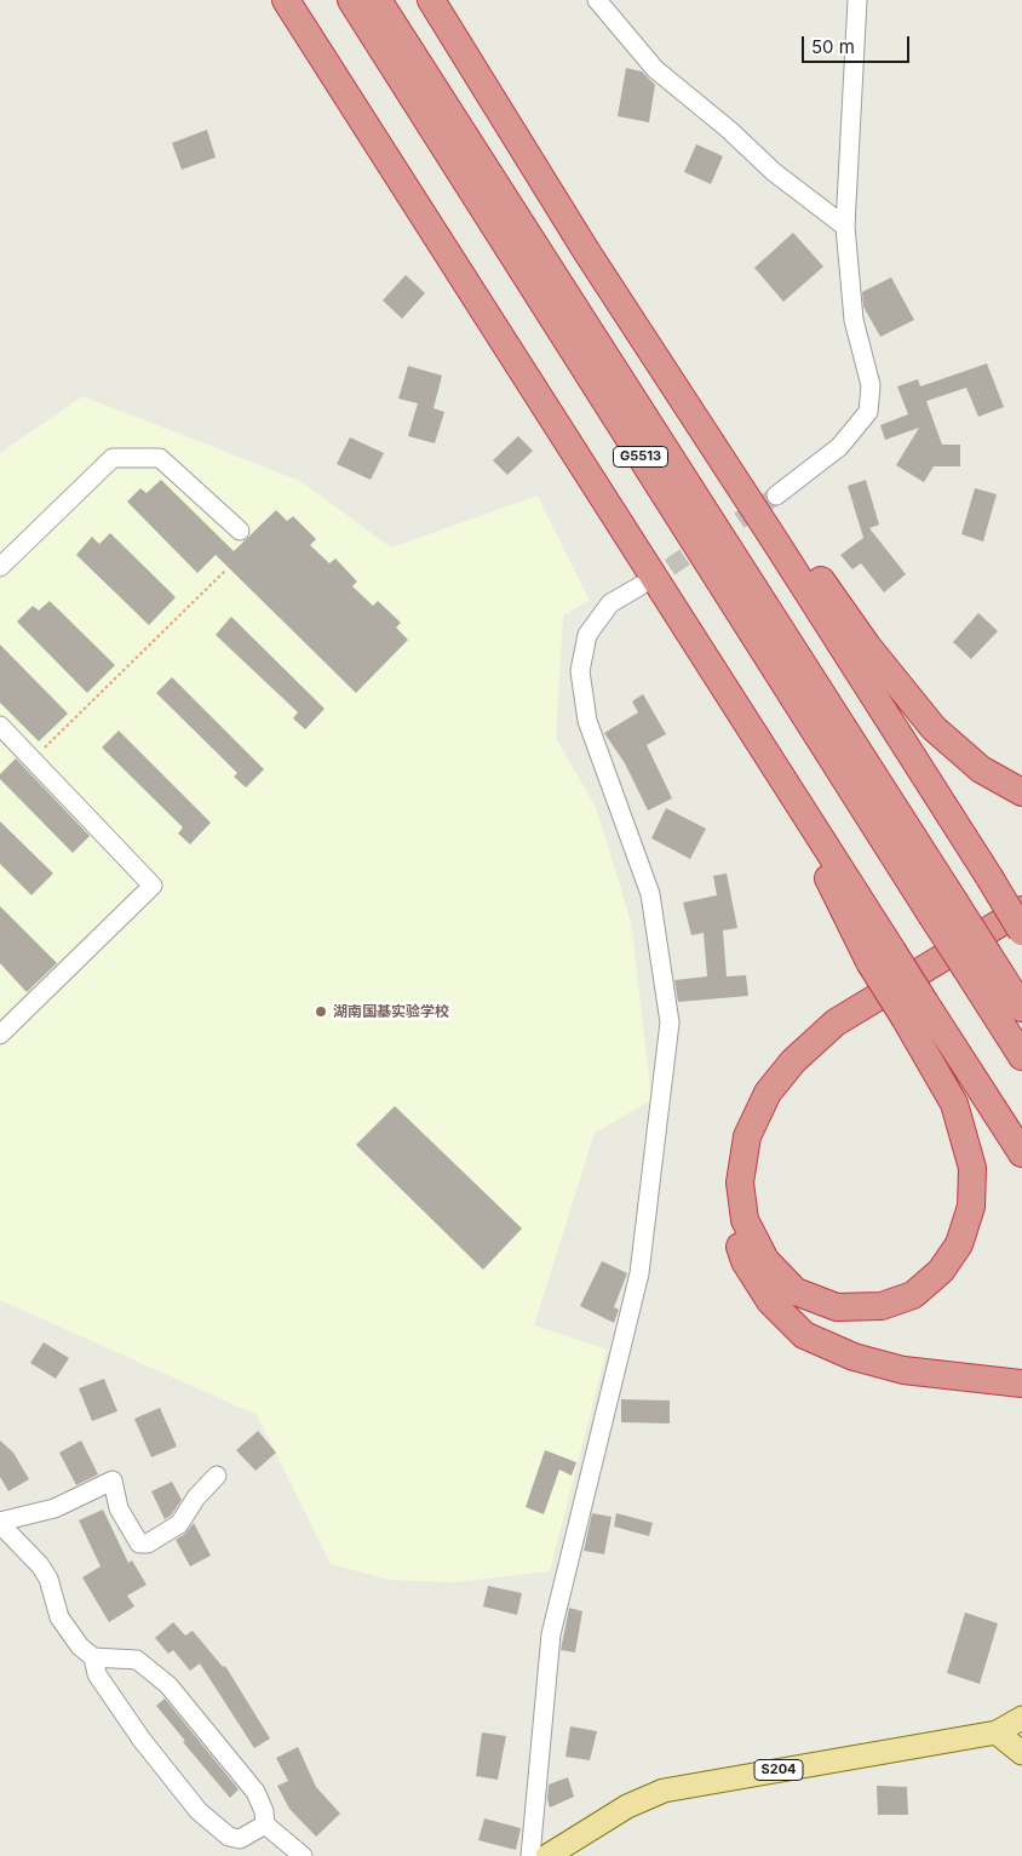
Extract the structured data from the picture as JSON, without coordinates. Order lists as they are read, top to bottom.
{
  "streets": {
    "highway": ["G5513"],
    "main road": ["S204"]
  },
  "places": ["湖南国基实验学校"],
  "scale_bar": "50 m"
}
